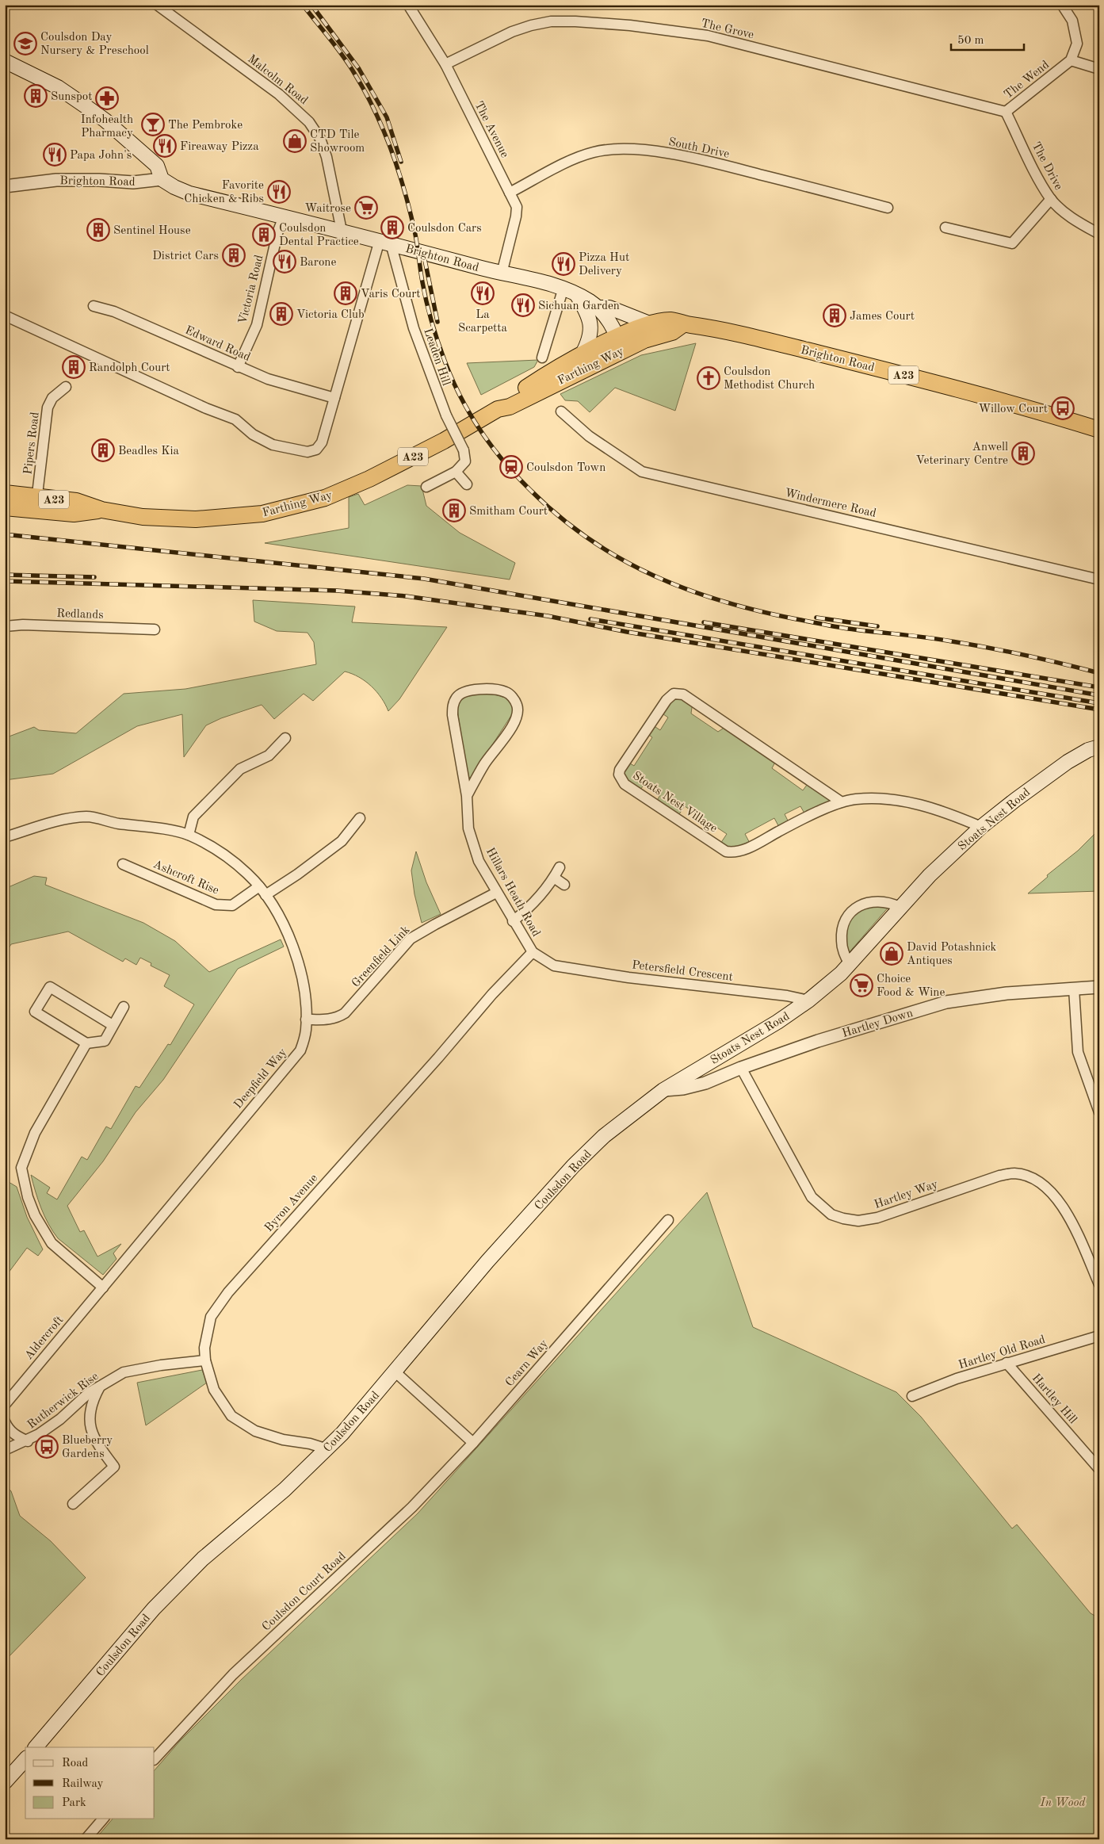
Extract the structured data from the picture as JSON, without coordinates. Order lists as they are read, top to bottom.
{
  "streets": {
    "highway": ["Brighton Road", "Farthing Way", "A23"],
    "main road": ["Stoats Nest Road", "Coulsdon Road"],
    "street": [
      "The Grove",
      "Malcolm Road",
      "The Wend",
      "The Avenue",
      "South Drive",
      "The Drive",
      "Victoria Road",
      "Edward Road",
      "Leaden Hill",
      "Pipers Road",
      "Windermere Road",
      "Redlands",
      "Stoats Nest Village",
      "Ashcroft Rise",
      "Hillars Heath Road",
      "Greenfield Link",
      "Petersfield Crescent",
      "Hartley Down",
      "Deepfield Way",
      "Hartley Way",
      "Byron Avenue",
      "Aldercroft",
      "Hartley Old Road",
      "Cearn Way",
      "Hartley Hill",
      "Rutherwick Rise",
      "Coulsdon Court Road"
    ]
  },
  "crossings": [
    ["The Grove", "The Wend"],
    ["The Grove", "The Avenue"],
    ["The Grove", "The Drive"],
    ["Malcolm Road", "Brighton Road"],
    ["The Wend", "The Drive"],
    ["The Avenue", "South Drive"],
    ["The Avenue", "Brighton Road"],
    ["Brighton Road", "Victoria Road"],
    ["Brighton Road", "Leaden Hill"],
    ["Brighton Road", "Farthing Way"],
    ["Brighton Road", "A23"],
    ["Victoria Road", "Edward Road"],
    ["Farthing Way", "A23"],
    ["Farthing Way", "Pipers Road"],
    ["Stoats Nest Village", "Stoats Nest Road"],
    ["Stoats Nest Road", "Petersfield Crescent"],
    ["Stoats Nest Road", "Hartley Down"],
    ["Stoats Nest Road", "Coulsdon Road"],
    ["Ashcroft Rise", "Deepfield Way"],
    ["Hillars Heath Road", "Greenfield Link"],
    ["Hillars Heath Road", "Petersfield Crescent"],
    ["Hillars Heath Road", "Byron Avenue"],
    ["Greenfield Link", "Deepfield Way"],
    ["Hartley Down", "Coulsdon Road"],
    ["Hartley Down", "Hartley Way"],
    ["Deepfield Way", "Aldercroft"],
    ["Coulsdon Road", "Byron Avenue"],
    ["Byron Avenue", "Rutherwick Rise"],
    ["Hartley Old Road", "Hartley Hill"],
    ["Cearn Way", "Coulsdon Court Road"]
  ],
  "parks": ["In Wood"],
  "places": {
    "school or university": ["Coulsdon Day Nursery & Preschool"],
    "building": [
      "Sunspot",
      "Coulsdon Cars",
      "Sentinel House",
      "Coulsdon Dental Practice",
      "District Cars",
      "Varis Court",
      "Victoria Club",
      "James Court",
      "Randolph Court",
      "Beadles Kia",
      "Anwell Veterinary Centre",
      "Smitham Court"
    ],
    "pharmacy": ["Infohealth Pharmacy"],
    "bar": ["The Pembroke"],
    "shop": ["CTD Tile Showroom", "David Potashnick Antiques"],
    "restaurant": [
      "Fireaway Pizza",
      "Papa John's",
      "Favorite Chicken & Ribs",
      "Barone",
      "Pizza Hut Delivery",
      "La Scarpetta",
      "Sichuan Garden"
    ],
    "supermarket": ["Waitrose", "Choice Food & Wine"],
    "church": ["Coulsdon Methodist Church"],
    "bus stop": ["Willow Court", "Blueberry Gardens"],
    "station": ["Coulsdon Town"]
  },
  "legend": ["Road", "Railway", "Park"],
  "scale_bar": "50 m"
}
